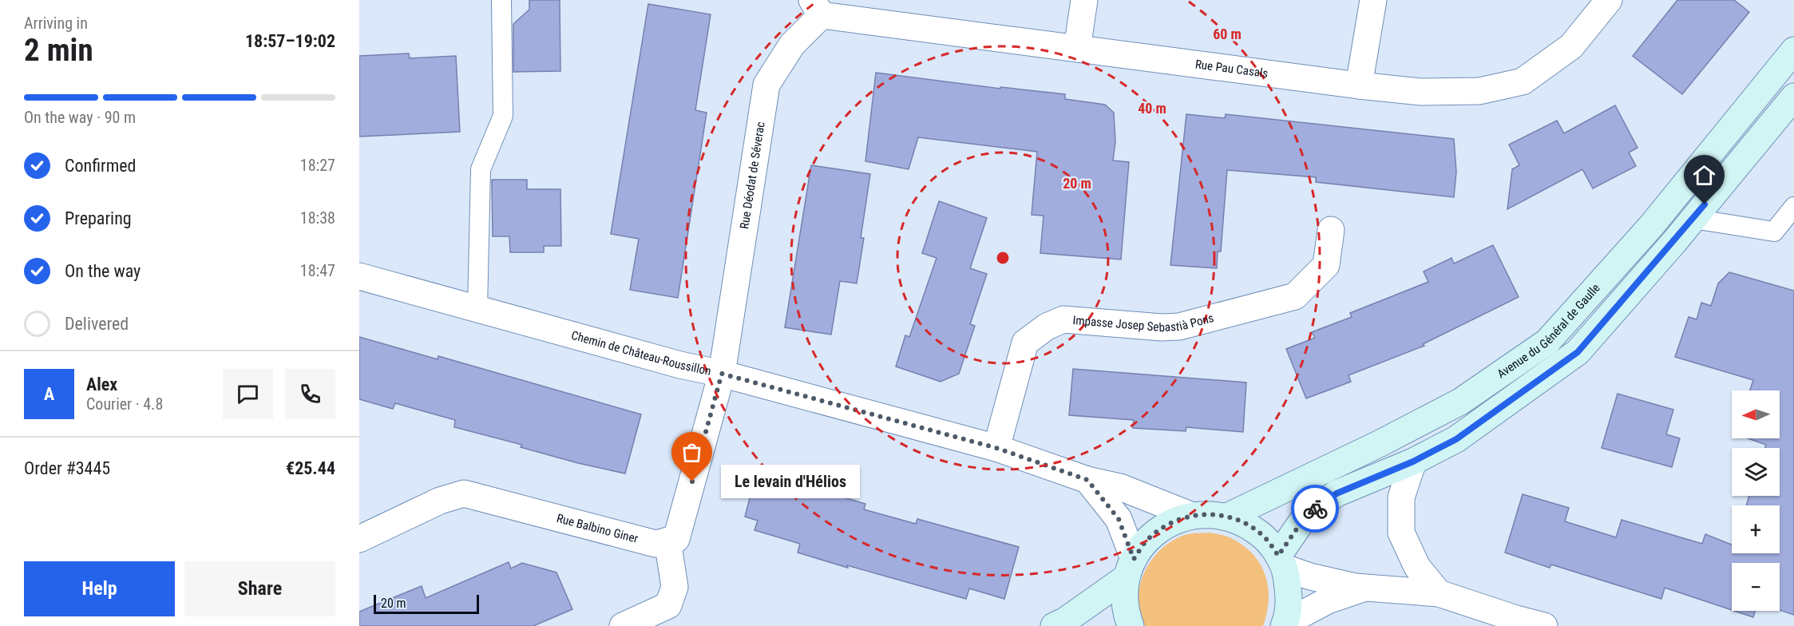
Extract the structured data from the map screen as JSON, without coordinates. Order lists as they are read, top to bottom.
{
  "streets": {
    "main road": ["Avenue du Général de Gaulle"],
    "street": [
      "Rue Pau Casals",
      "Rue Déodat de Séverac",
      "Impasse Josep Sebastià Pons",
      "Chemin de Château-Roussillon",
      "Rue Balbino Giner"
    ]
  },
  "crossings": [
    ["Rue Pau Casals", "Rue Déodat de Séverac"],
    ["Rue Déodat de Séverac", "Chemin de Château-Roussillon"],
    ["Impasse Josep Sebastià Pons", "Chemin de Château-Roussillon"]
  ],
  "places": ["Le levain d'Hélios"],
  "scale_bar": "20 m",
  "north": "left",
  "page": {
    "heading": ["2 min", "Arriving in", "18:57–19:02"],
    "panel": [
      "Alex",
      "Courier · 4.8",
      "Order #3445",
      "€25.44"
    ],
    "bar": "On the way · 90 m",
    "list": [
      ["Confirmed", "18:27"],
      ["Preparing", "18:38"],
      ["On the way", "18:47"],
      "Delivered"
    ],
    "round": "A",
    "map_buttons": ["+", "−"],
    "bubble": "Le levain d'Hélios",
    "buttons": ["Help", "Share"],
    "scale": "20 m"
  },
  "rings": ["60 m", "40 m", "20 m"]
}
